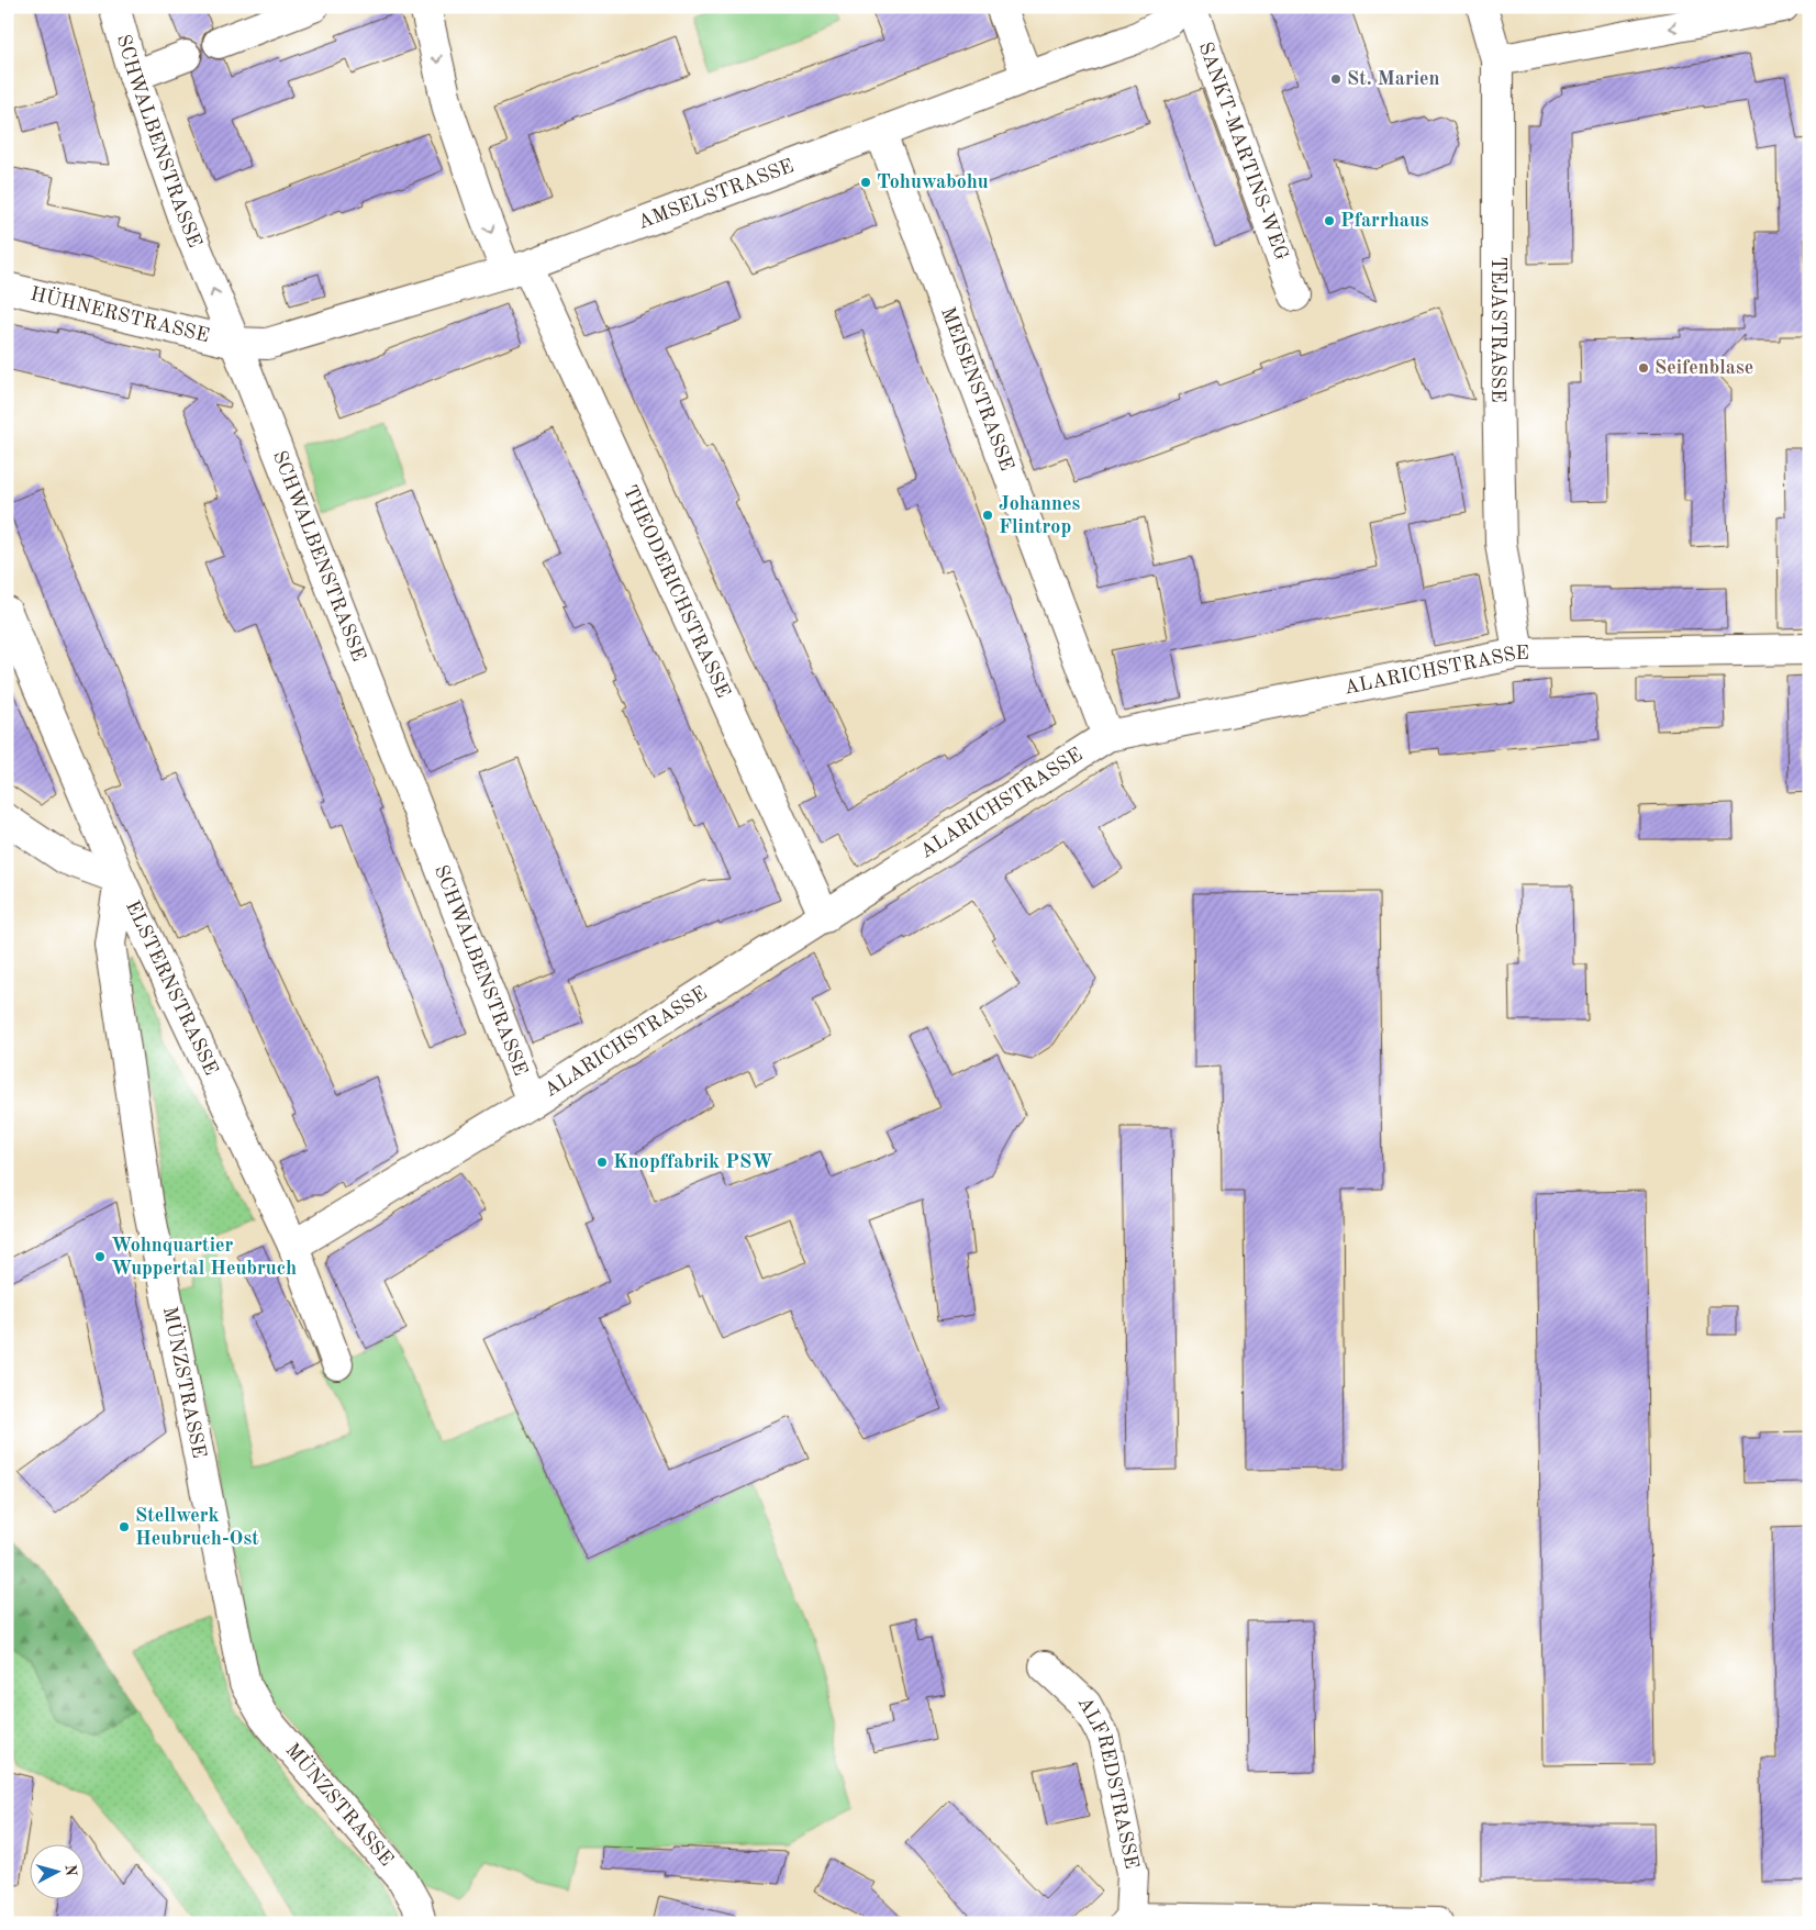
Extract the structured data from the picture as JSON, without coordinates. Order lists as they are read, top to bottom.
{
  "streets": {
    "street": [
      "SCHWALBENSTRASSE",
      "SANKT-MARTINS-WEG",
      "AMSELSTRASSE",
      "HÜHNERSTRASSE",
      "TEJASTRASSE",
      "MEISENSTRASSE",
      "THEODERICHSTRASSE",
      "ALARICHSTRASSE",
      "ELSTERNSTRASSE",
      "MÜNZSTRASSE",
      "ALFREDSTRASSE"
    ]
  },
  "crossings": [
    ["SCHWALBENSTRASSE", "AMSELSTRASSE"],
    ["SCHWALBENSTRASSE", "HÜHNERSTRASSE"],
    ["SCHWALBENSTRASSE", "ALARICHSTRASSE"],
    ["AMSELSTRASSE", "HÜHNERSTRASSE"],
    ["AMSELSTRASSE", "MEISENSTRASSE"],
    ["AMSELSTRASSE", "THEODERICHSTRASSE"],
    ["TEJASTRASSE", "ALARICHSTRASSE"],
    ["MEISENSTRASSE", "ALARICHSTRASSE"],
    ["THEODERICHSTRASSE", "ALARICHSTRASSE"],
    ["ALARICHSTRASSE", "ELSTERNSTRASSE"],
    ["ELSTERNSTRASSE", "MÜNZSTRASSE"]
  ],
  "places": [
    "St. Marien",
    "Tohuwabohu",
    "Pfarrhaus",
    "Seifenblase",
    "Johannes Flintrop",
    "Knopffabrik PSW",
    "Wohnquartier Wuppertal Heubruch",
    "Stellwerk Heubruch-Ost"
  ],
  "north": "right"
}
